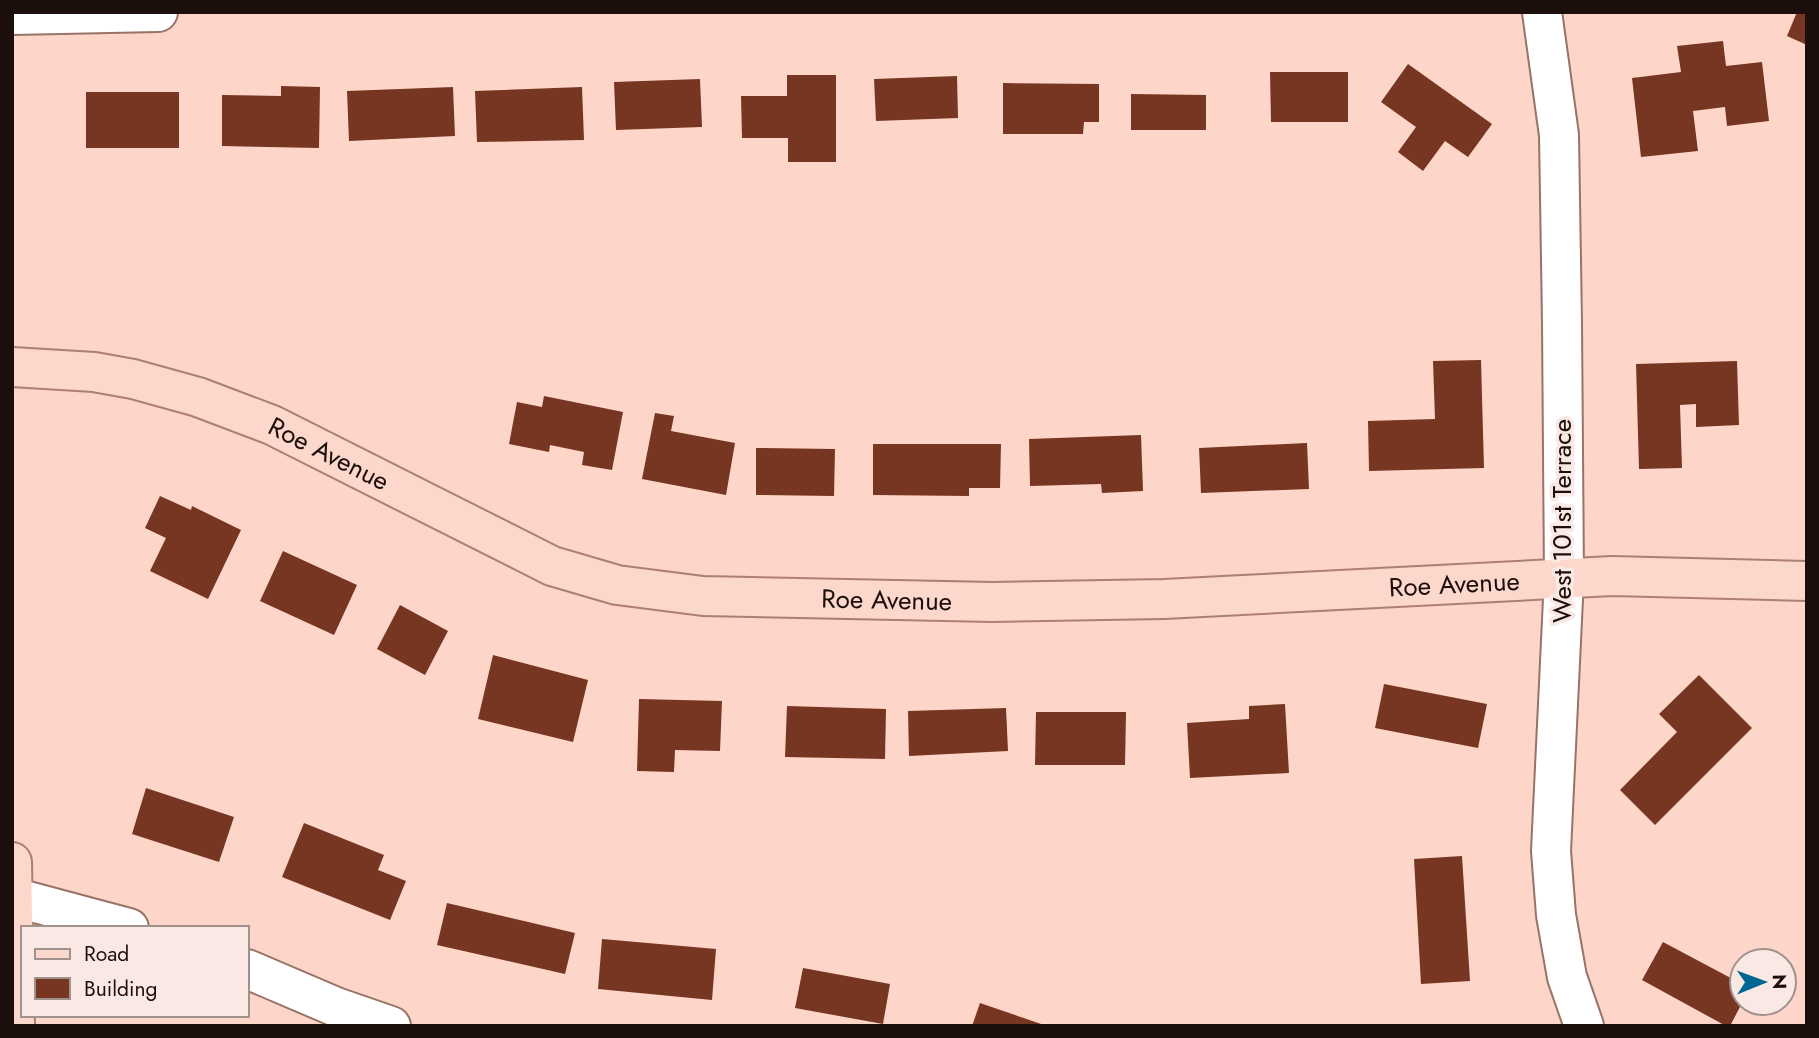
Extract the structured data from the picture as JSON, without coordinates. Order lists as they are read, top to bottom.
{
  "streets": {
    "main road": ["Roe Avenue"],
    "street": ["West 101st Terrace"]
  },
  "crossings": [
    ["Roe Avenue", "West 101st Terrace"]
  ],
  "legend": ["Road", "Building"],
  "north": "right"
}
